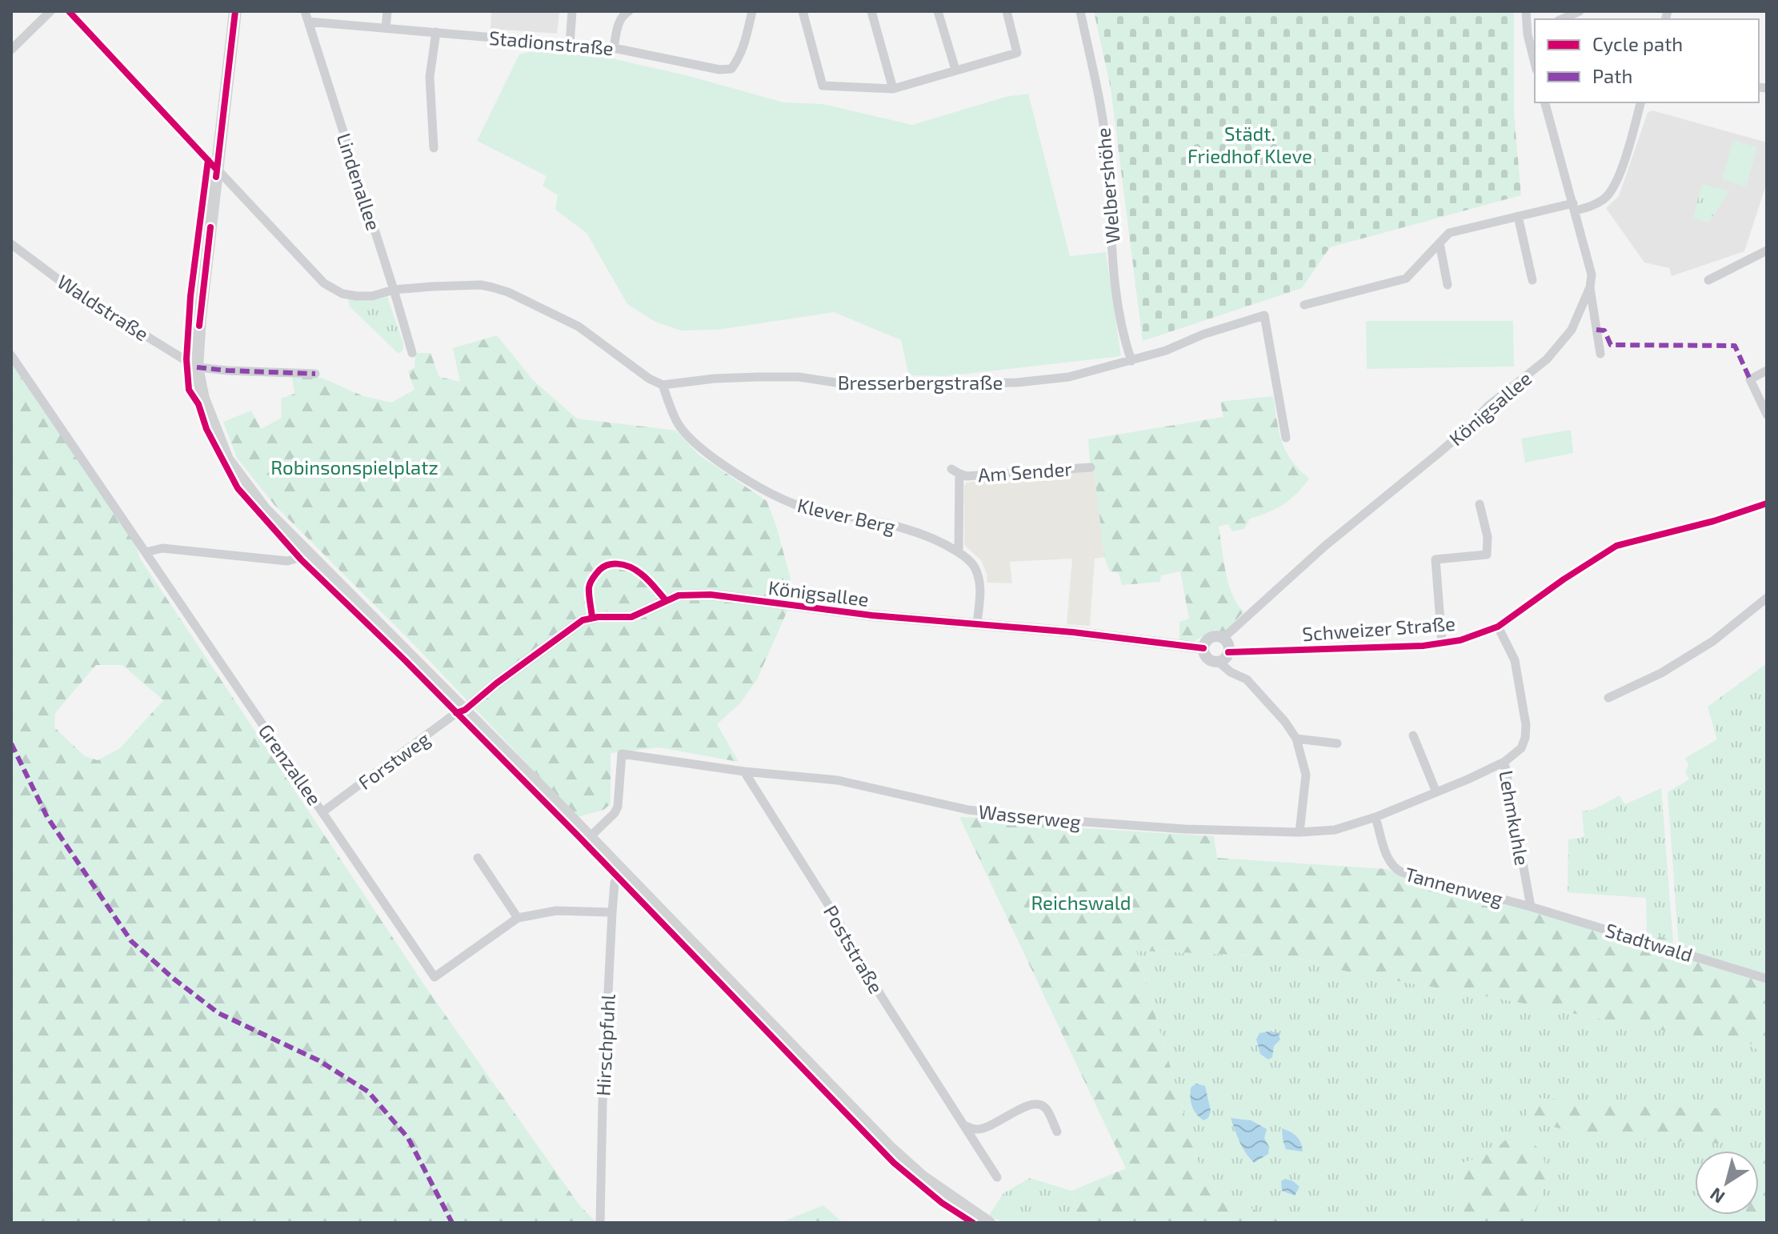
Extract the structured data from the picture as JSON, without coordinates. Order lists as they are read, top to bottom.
{
  "streets": {
    "street": [
      "Stadionstraße",
      "Lindenallee",
      "Welbershöhe",
      "Waldstraße",
      "Bresserbergstraße",
      "Königsallee",
      "Am Sender",
      "Klever Berg",
      "Schweizer Straße",
      "Forstweg",
      "Grenzallee",
      "Wasserweg",
      "Lehmkuhle",
      "Tannenweg",
      "Stadtwald",
      "Poststraße",
      "Hirschpfuhl"
    ]
  },
  "crossings": [
    ["Stadionstraße", "Lindenallee"],
    ["Welbershöhe", "Bresserbergstraße"],
    ["Bresserbergstraße", "Klever Berg"],
    ["Königsallee", "Klever Berg"],
    ["Königsallee", "Schweizer Straße"],
    ["Königsallee", "Forstweg"],
    ["Am Sender", "Klever Berg"],
    ["Schweizer Straße", "Lehmkuhle"],
    ["Forstweg", "Grenzallee"],
    ["Wasserweg", "Lehmkuhle"],
    ["Wasserweg", "Tannenweg"],
    ["Wasserweg", "Poststraße"],
    ["Lehmkuhle", "Tannenweg"],
    ["Lehmkuhle", "Stadtwald"],
    ["Tannenweg", "Stadtwald"]
  ],
  "parks": ["Städt. Friedhof Kleve", "Robinsonspielplatz", "Reichswald"],
  "legend": ["Cycle path", "Path"],
  "north": "bottom left"
}
